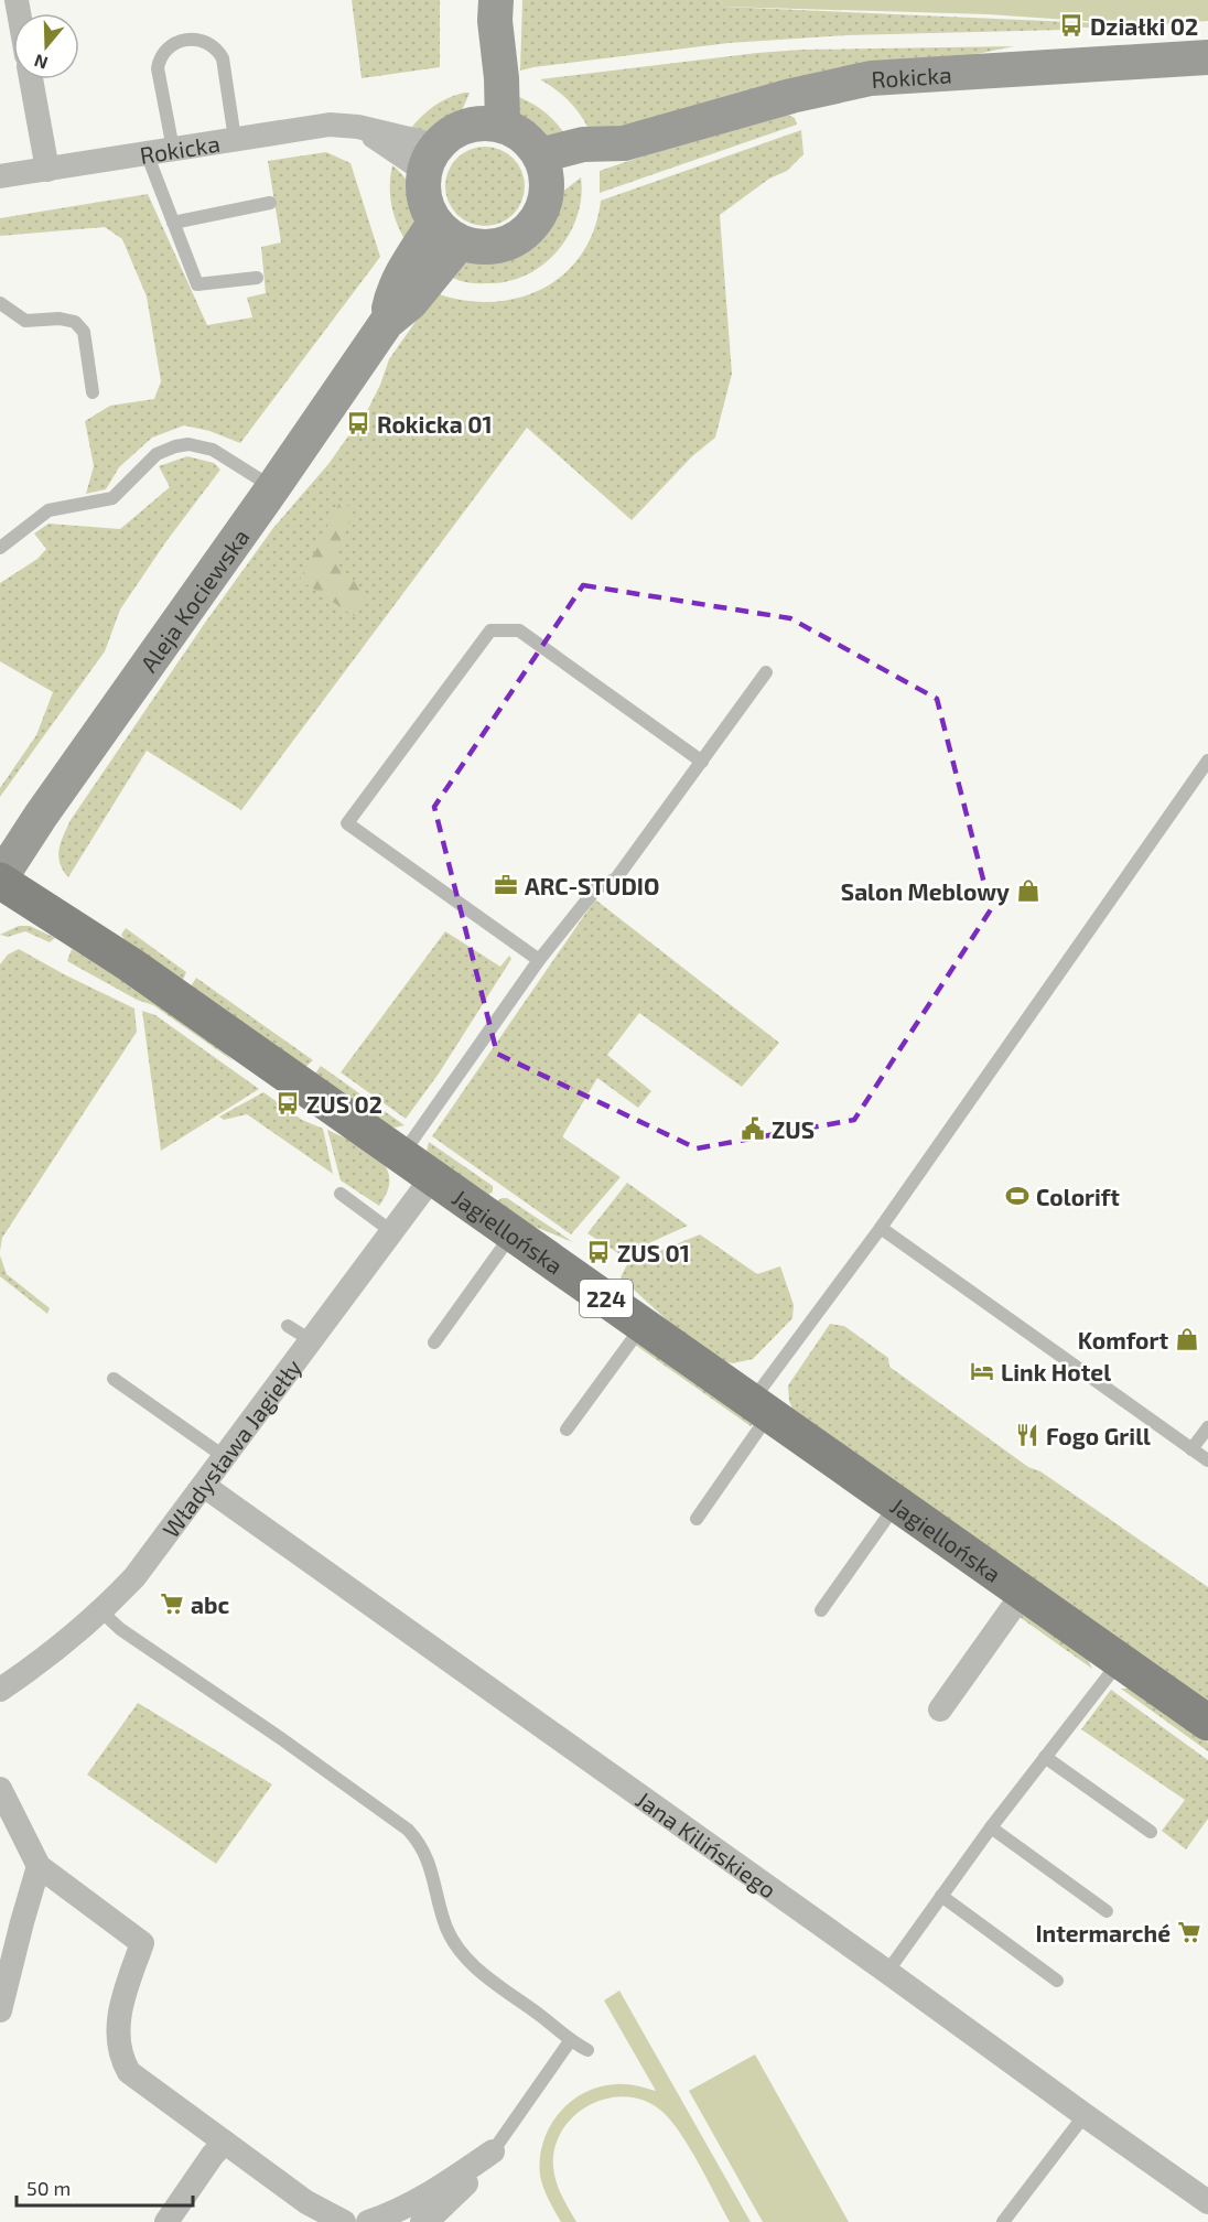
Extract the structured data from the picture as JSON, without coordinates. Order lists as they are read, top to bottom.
{
  "streets": {
    "main road": ["Jagiellońska", "224"],
    "street": [
      "Rokicka",
      "Aleja Kociewska",
      "Władysława Jagiełły",
      "Jana Kilińskiego"
    ]
  },
  "crossings": [
    ["Rokicka", "Aleja Kociewska"],
    ["Aleja Kociewska", "Jagiellońska"],
    ["Jagiellońska", "Władysława Jagiełły"],
    ["Władysława Jagiełły", "Jana Kilińskiego"]
  ],
  "places": {
    "bus stop": [
      "Działki 02",
      "Rokicka 01",
      "ZUS 02",
      "ZUS 01"
    ],
    "office": ["ARC-STUDIO"],
    "shop": ["Salon Meblowy", "Komfort"],
    "public building": ["ZUS"],
    "sports": ["Colorift"],
    "hotel": ["Link Hotel"],
    "restaurant": ["Fogo Grill"],
    "supermarket": ["abc", "Intermarché"]
  },
  "scale_bar": "50 m",
  "north": "bottom"
}
